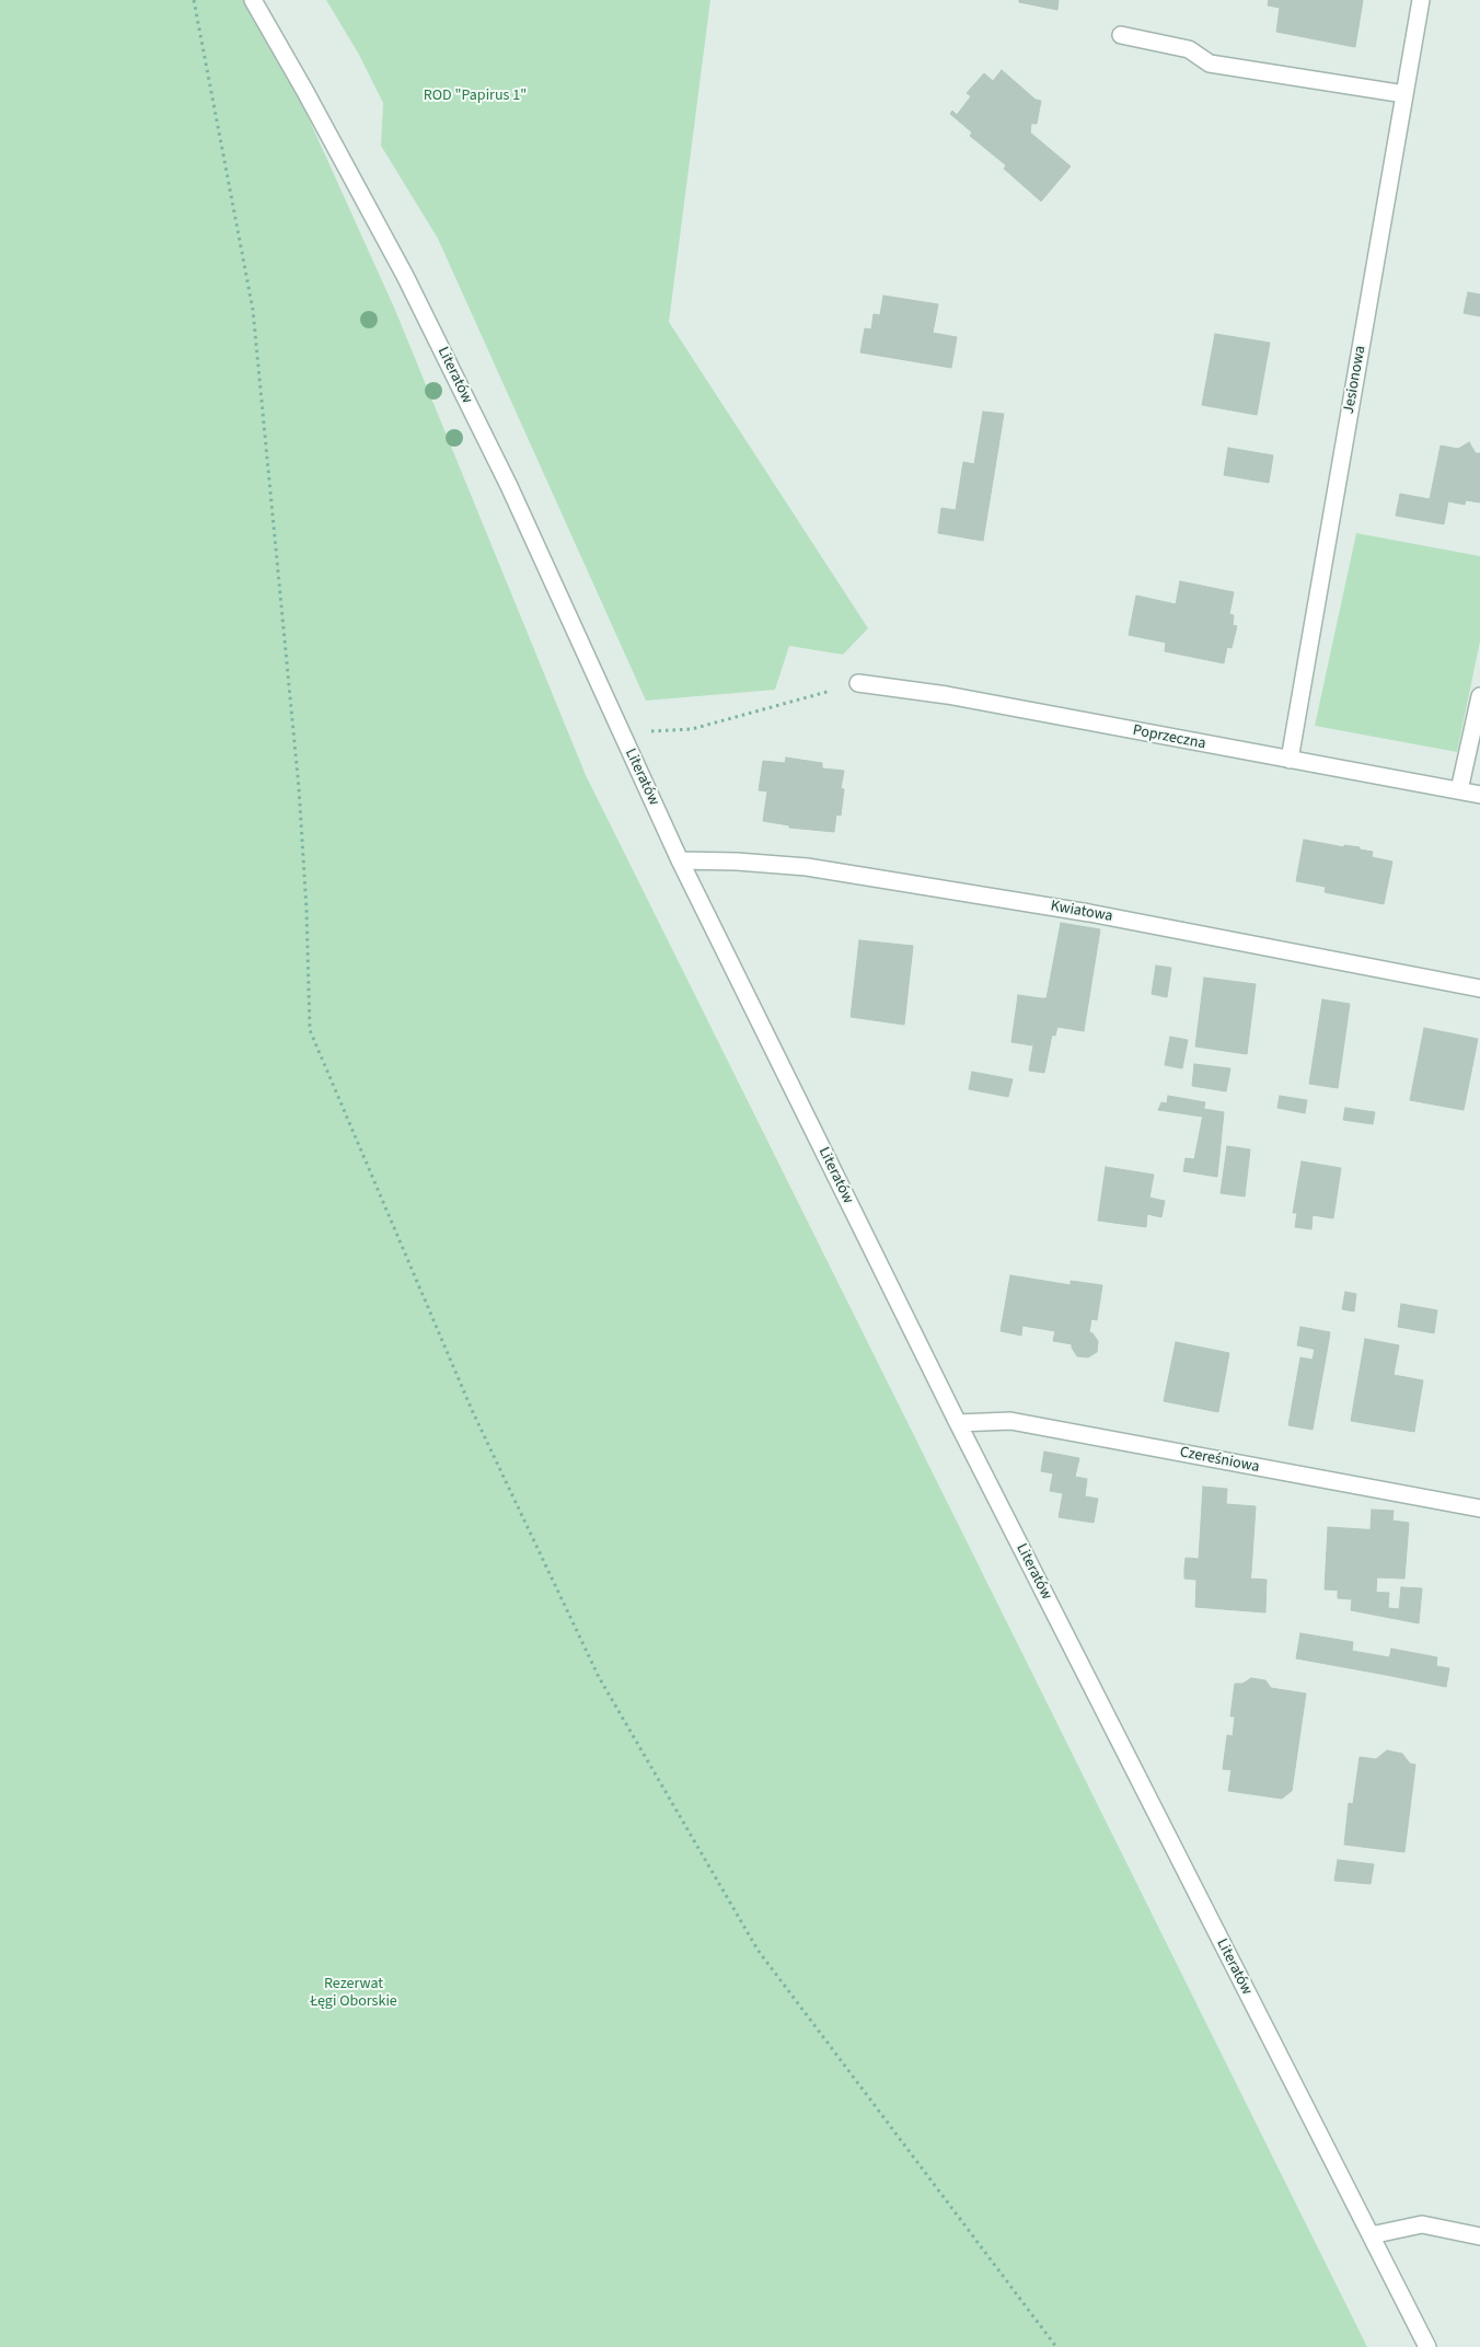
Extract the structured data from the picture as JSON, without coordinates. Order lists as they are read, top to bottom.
{
  "streets": {
    "street": [
      "Literatów",
      "Jesionowa",
      "Poprzeczna",
      "Kwiatowa",
      "Czereśniowa"
    ]
  },
  "crossings": [
    ["Literatów", "Kwiatowa"],
    ["Literatów", "Czereśniowa"],
    ["Jesionowa", "Poprzeczna"]
  ],
  "parks": ["ROD \"Papirus 1\"", "Rezerwat Łęgi Oborskie"]
}
